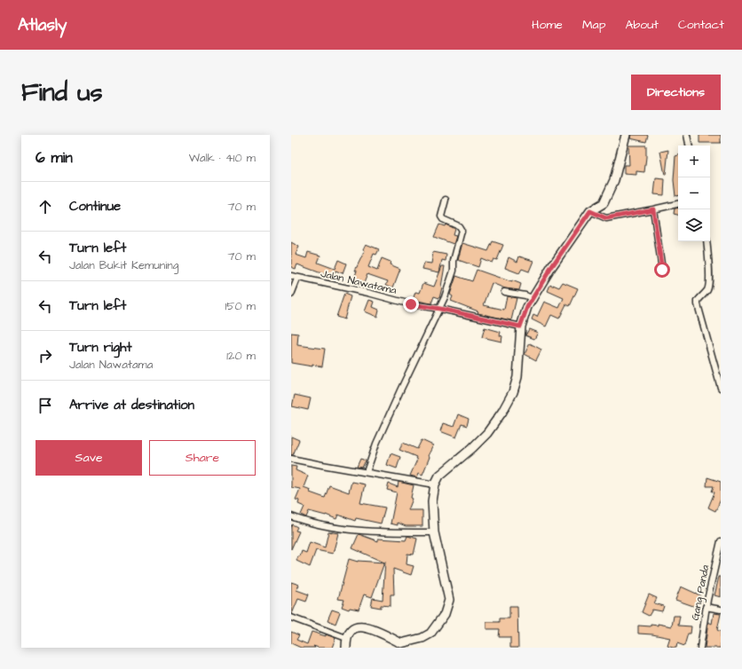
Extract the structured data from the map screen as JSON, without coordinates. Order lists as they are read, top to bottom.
{
  "streets": {
    "street": ["Jalan Nawatama", "Gang Panda"]
  },
  "page": {
    "header": "Atlasly",
    "nav": [
      "Home",
      "Map",
      "About",
      "Contact"
    ],
    "buttons": [
      "Directions",
      ["Save", "Share"]
    ],
    "title": "Find us",
    "heading": ["6 min", "Walk · 410 m"],
    "map_buttons": ["+", "−"],
    "list": [
      ["Continue", "70 m"],
      ["Turn left", "Jalan Bukit Kemuning", "70 m"],
      ["Turn left", "150 m"],
      ["Turn right", "Jalan Nawatama", "120 m"],
      "Arrive at destination"
    ]
  }
}
